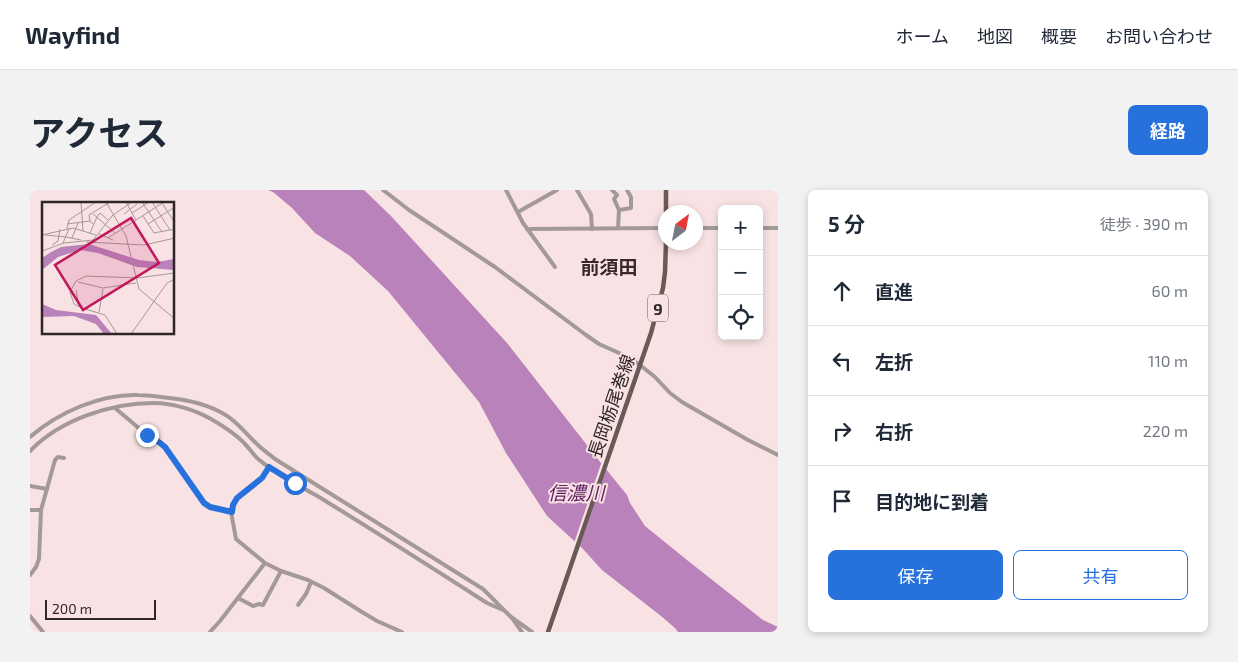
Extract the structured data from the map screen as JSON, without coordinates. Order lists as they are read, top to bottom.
{
  "streets": {
    "main road": ["9", "長岡栃尾巻線"]
  },
  "districts": ["前須田"],
  "water": ["信濃川"],
  "scale_bar": "200 m",
  "north": "top right",
  "page": {
    "header": "Wayfind",
    "nav": [
      "ホーム",
      "地図",
      "概要",
      "お問い合わせ"
    ],
    "title": "アクセス",
    "buttons": [
      "経路",
      ["保存", "共有"]
    ],
    "heading": ["5 分", "徒歩 · 390 m"],
    "map_buttons": ["+", "−"],
    "list": [
      ["直進", "60 m"],
      ["左折", "110 m"],
      ["右折", "220 m"],
      "目的地に到着"
    ],
    "scale": "200 m"
  }
}
